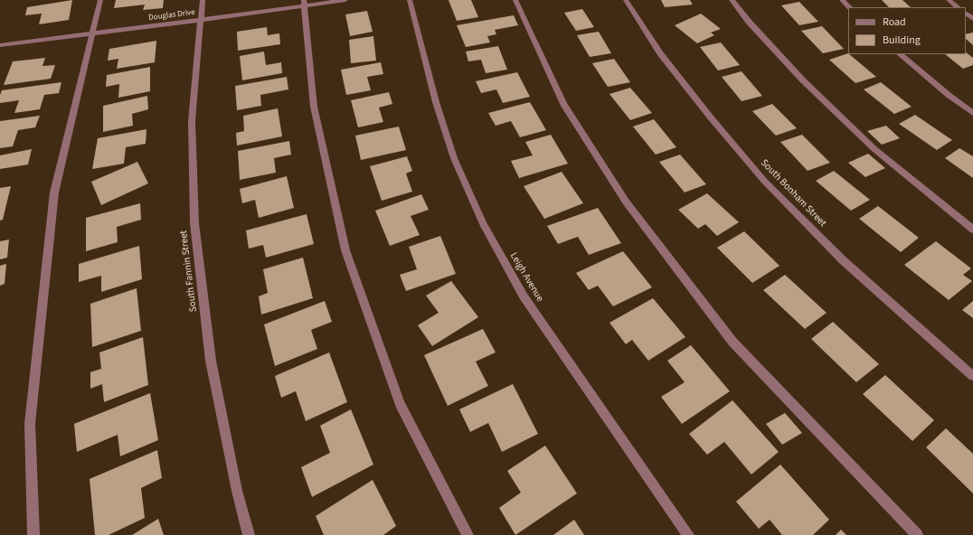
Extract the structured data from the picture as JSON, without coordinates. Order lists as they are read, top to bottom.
{
  "streets": {
    "street": [
      "Douglas Drive",
      "South Bonham Street",
      "South Fannin Street",
      "Leigh Avenue"
    ]
  },
  "crossings": [
    ["Douglas Drive", "South Fannin Street"]
  ],
  "legend": ["Road", "Building"]
}
